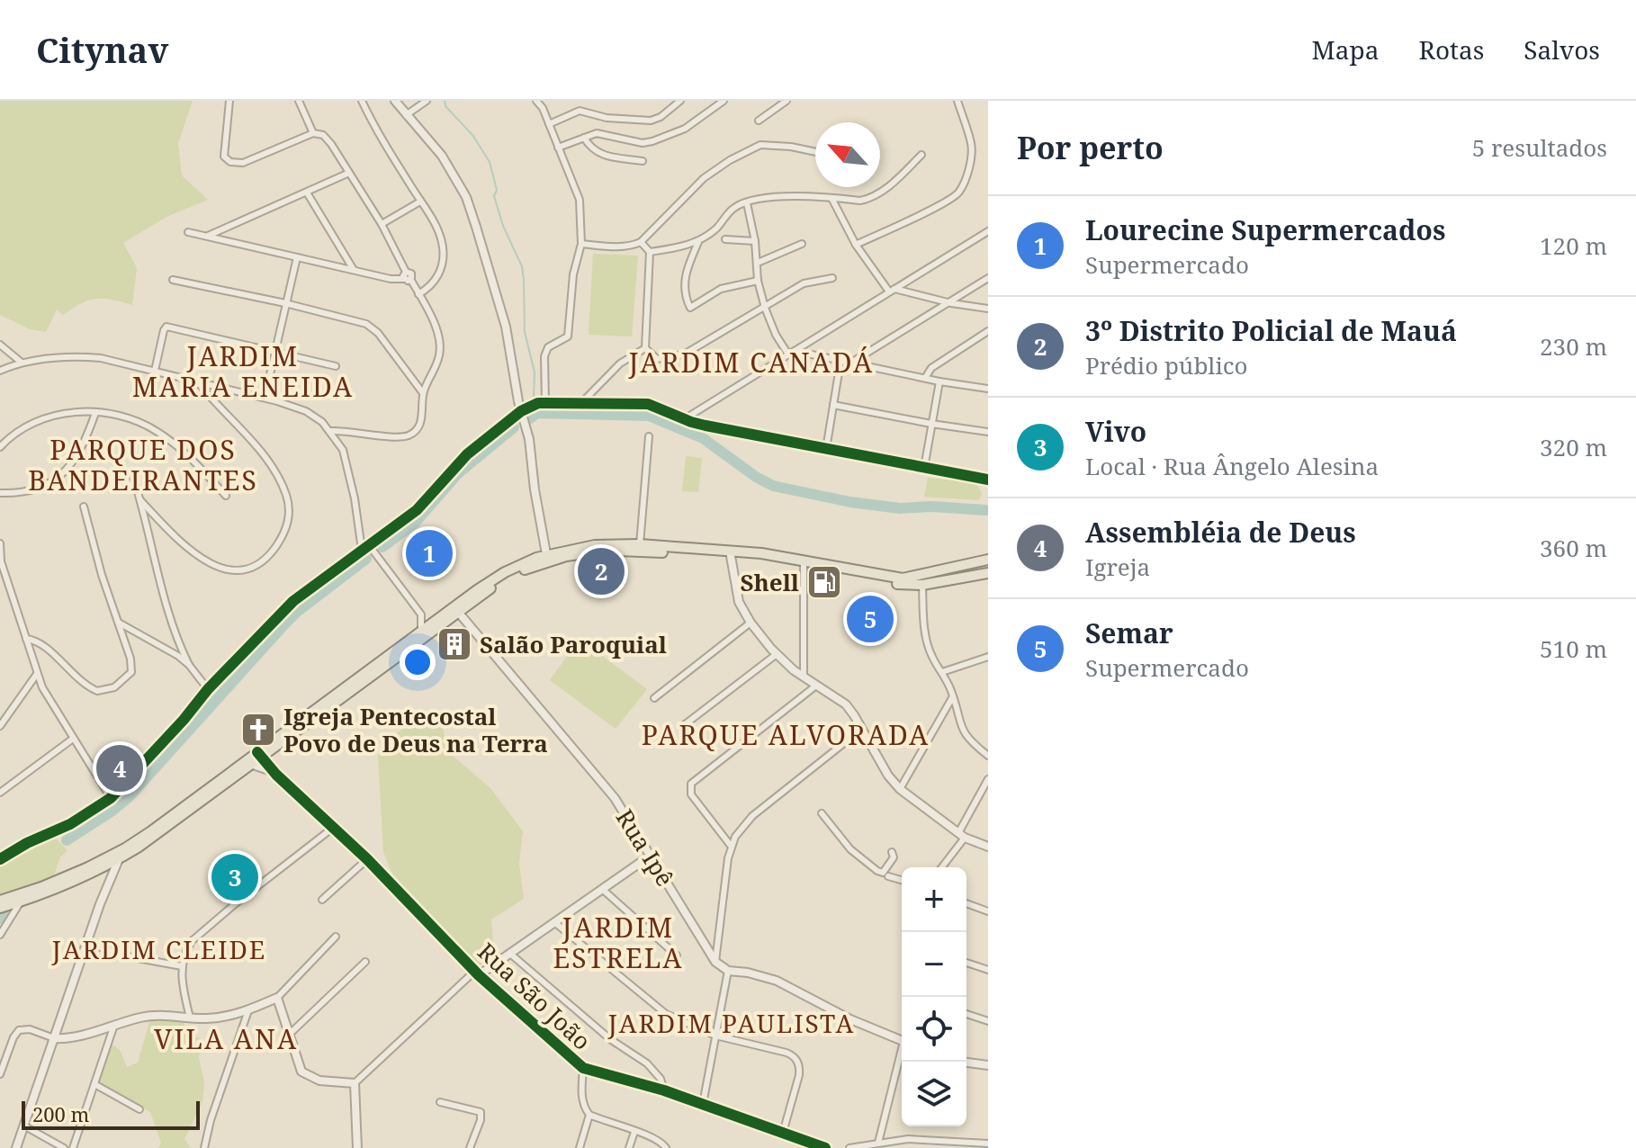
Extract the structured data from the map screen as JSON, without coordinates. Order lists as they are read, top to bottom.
{
  "streets": {
    "street": ["Rua Ipê", "Rua São João"]
  },
  "districts": [
    "JARDIM MARIA ENEIDA",
    "JARDIM CANADÁ",
    "PARQUE DOS BANDEIRANTES",
    "PARQUE ALVORADA",
    "JARDIM ESTRELA",
    "JARDIM CLEIDE",
    "JARDIM PAULISTA",
    "VILA ANA"
  ],
  "places": {
    "fuel station": ["Shell"],
    "building": ["Salão Paroquial"],
    "church": ["Igreja Pentecostal Povo de Deus na Terra"]
  },
  "scale_bar": "200 m",
  "north": "top left",
  "page": {
    "header": "Citynav",
    "nav": ["Mapa", "Rotas", "Salvos"],
    "heading": ["Por perto", "5 resultados"],
    "list": [
      {
        "mark": "1",
        "name": "Lourecine Supermercados",
        "note": "Supermercado",
        "value": "120 m"
      },
      {
        "mark": "2",
        "name": "3º Distrito Policial de Mauá",
        "note": "Prédio público",
        "value": "230 m"
      },
      {
        "mark": "3",
        "name": "Vivo",
        "note": "Local · Rua Ângelo Alesina",
        "value": "320 m"
      },
      {
        "mark": "4",
        "name": "Assembléia de Deus",
        "note": "Igreja",
        "value": "360 m"
      },
      {
        "mark": "5",
        "name": "Semar",
        "note": "Supermercado",
        "value": "510 m"
      }
    ],
    "pins": [
      "1",
      "2",
      "5",
      "4",
      "3"
    ],
    "map_buttons": ["+", "−"],
    "scale": "200 m"
  }
}
